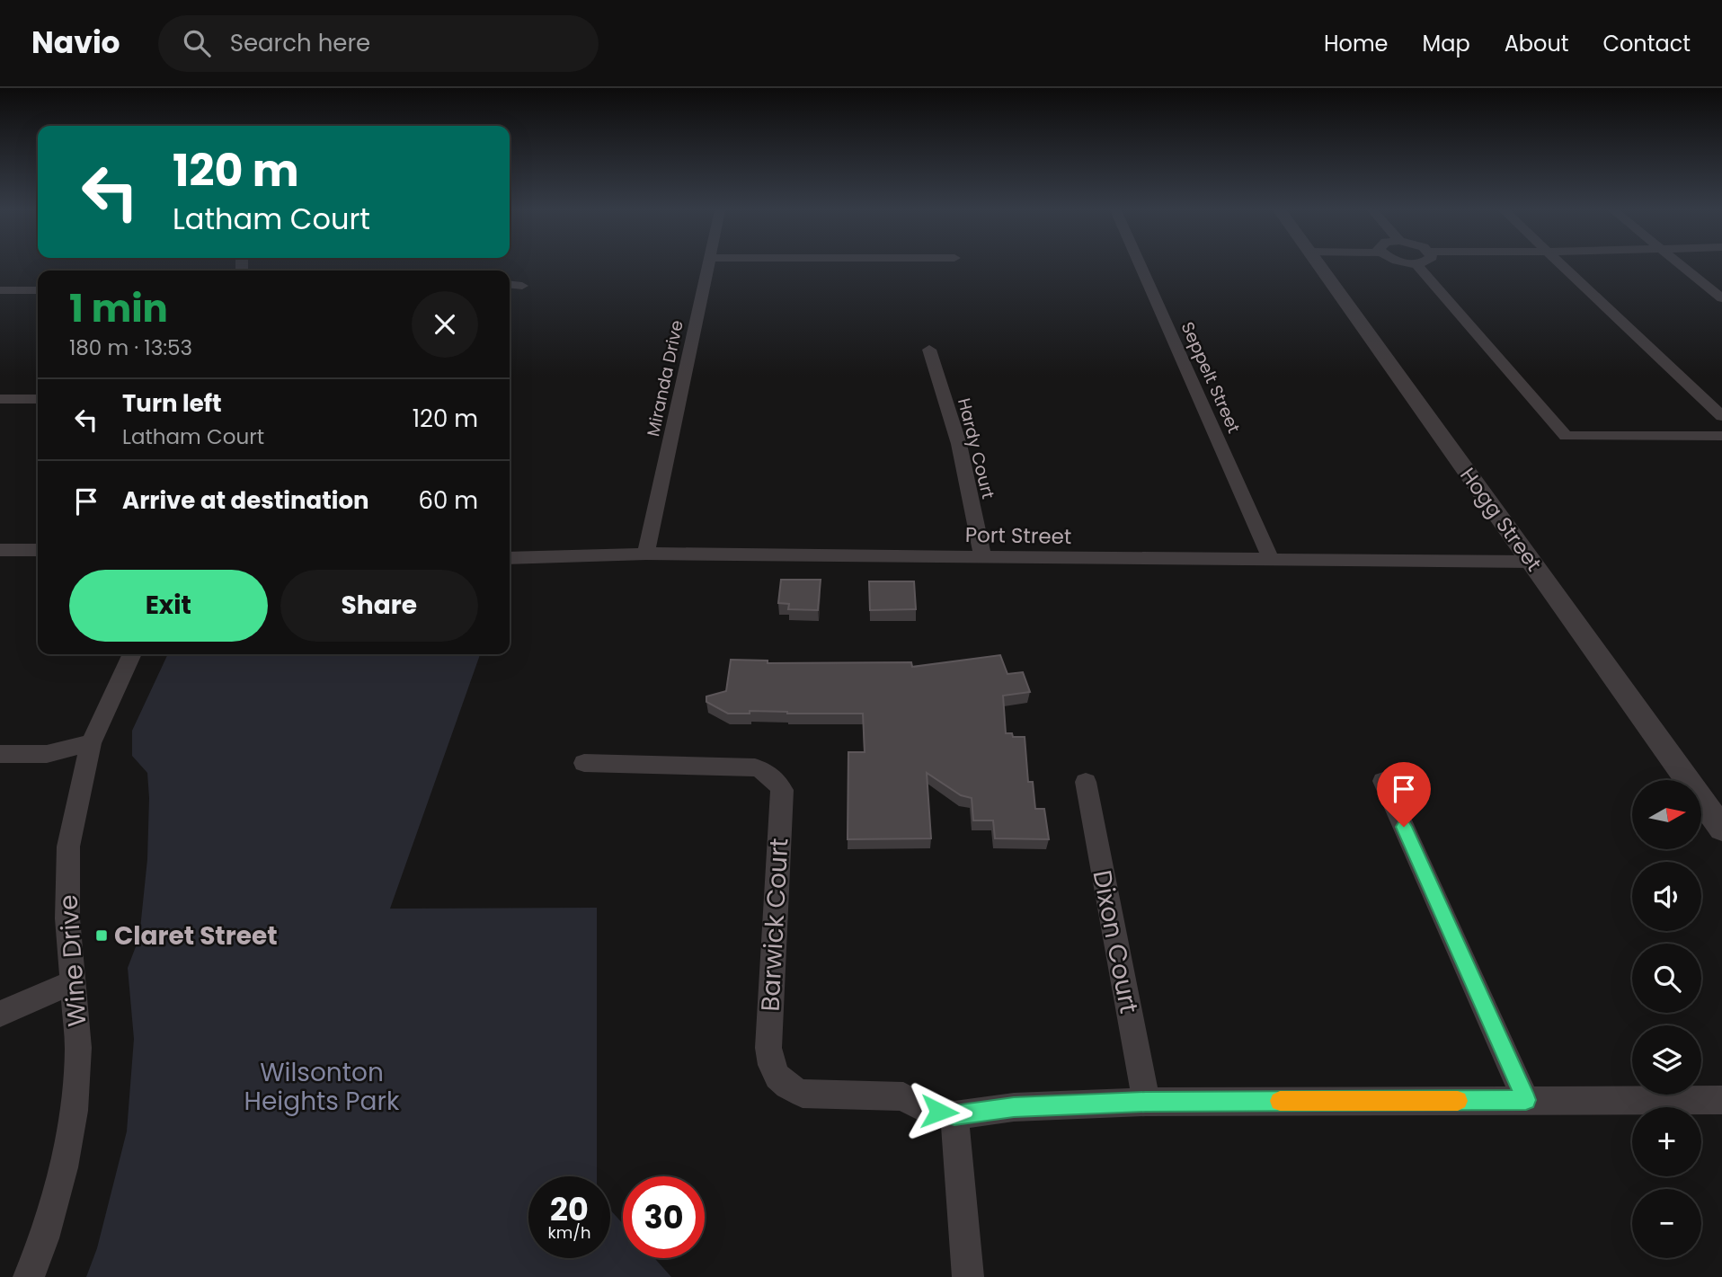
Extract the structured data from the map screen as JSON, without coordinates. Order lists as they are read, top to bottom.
{
  "streets": {
    "street": [
      "Seppelt Street",
      "Miranda Drive",
      "Hardy Court",
      "Hogg Street",
      "Port Street",
      "Barwick Court",
      "Dixon Court",
      "Wine Drive"
    ]
  },
  "crossings": [
    ["Seppelt Street", "Port Street"],
    ["Miranda Drive", "Port Street"],
    ["Hardy Court", "Port Street"],
    ["Hogg Street", "Port Street"]
  ],
  "parks": ["Wilsonton Heights Park"],
  "places": {
    "transit": ["Claret Street"]
  },
  "north": "right",
  "page": {
    "header": "Navio",
    "search": "Search here",
    "nav": [
      "Home",
      "Map",
      "About",
      "Contact"
    ],
    "turn": ["120 m", "Latham Court"],
    "heading": ["1 min", "180 m · 13:53"],
    "list": [
      {
        "name": "Turn left",
        "note": "Latham Court",
        "value": "120 m"
      },
      {
        "name": "Arrive at destination",
        "value": "60 m"
      }
    ],
    "buttons": ["Exit", "Share"],
    "map_buttons": ["+", "−"],
    "speed": "20 km/h",
    "limit": "30"
  }
}
